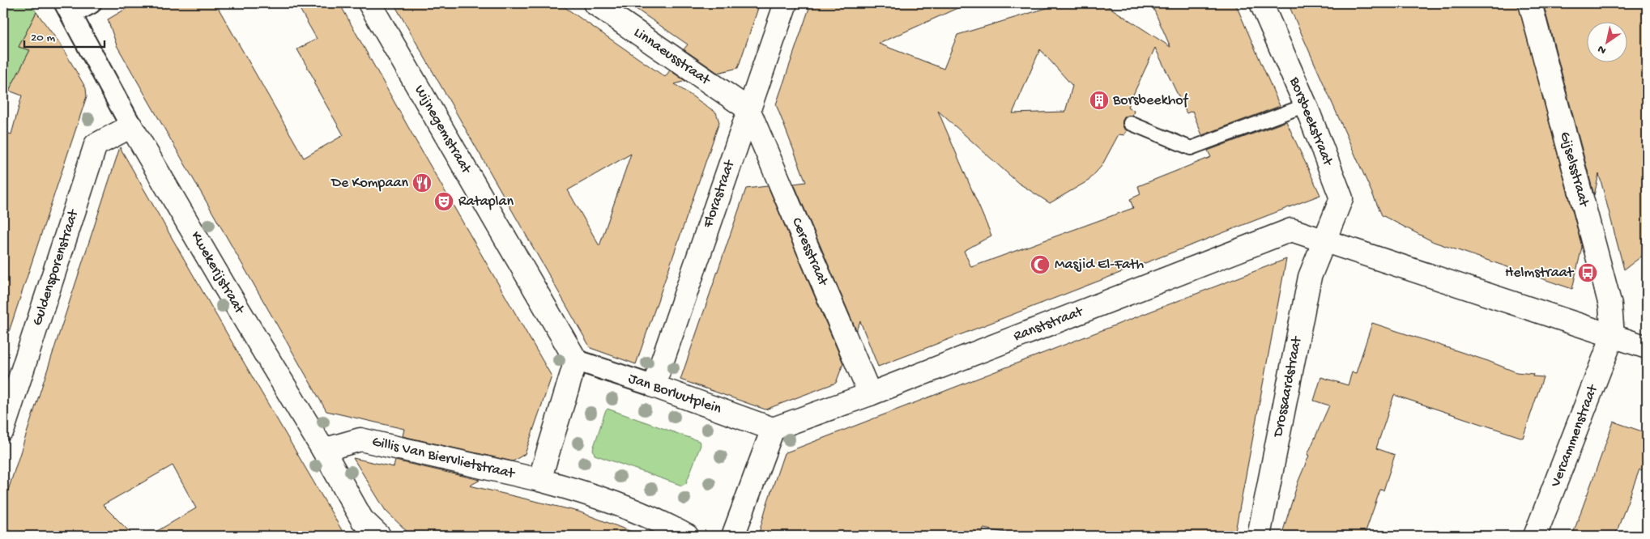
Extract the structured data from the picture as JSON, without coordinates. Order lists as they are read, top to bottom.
{
  "streets": {
    "street": [
      "Linnaeusstraat",
      "Borsbeekstraat",
      "Wijnegemstraat",
      "Gijselsstraat",
      "Florastraat",
      "Ceresstraat",
      "Guldensporenstraat",
      "Kwekerijstraat",
      "Ranststraat",
      "Drossaardstraat",
      "Jan Borluutplein",
      "Vercammenstraat",
      "Gillis Van Biervlietstraat"
    ]
  },
  "crossings": [
    ["Linnaeusstraat", "Florastraat"],
    ["Linnaeusstraat", "Ceresstraat"],
    ["Borsbeekstraat", "Ranststraat"],
    ["Borsbeekstraat", "Drossaardstraat"],
    ["Wijnegemstraat", "Jan Borluutplein"],
    ["Gijselsstraat", "Vercammenstraat"],
    ["Florastraat", "Ceresstraat"],
    ["Florastraat", "Jan Borluutplein"],
    ["Ceresstraat", "Ranststraat"],
    ["Guldensporenstraat", "Kwekerijstraat"],
    ["Kwekerijstraat", "Gillis Van Biervlietstraat"],
    ["Ranststraat", "Drossaardstraat"],
    ["Ranststraat", "Jan Borluutplein"]
  ],
  "places": {
    "building": ["Borsbeekhof"],
    "restaurant": ["De Kompaan"],
    "theatre": ["Rataplan"],
    "mosque": ["Masjid El-Fath"],
    "bus stop": ["Helmstraat"]
  },
  "scale_bar": "20 m",
  "north": "bottom left"
}
